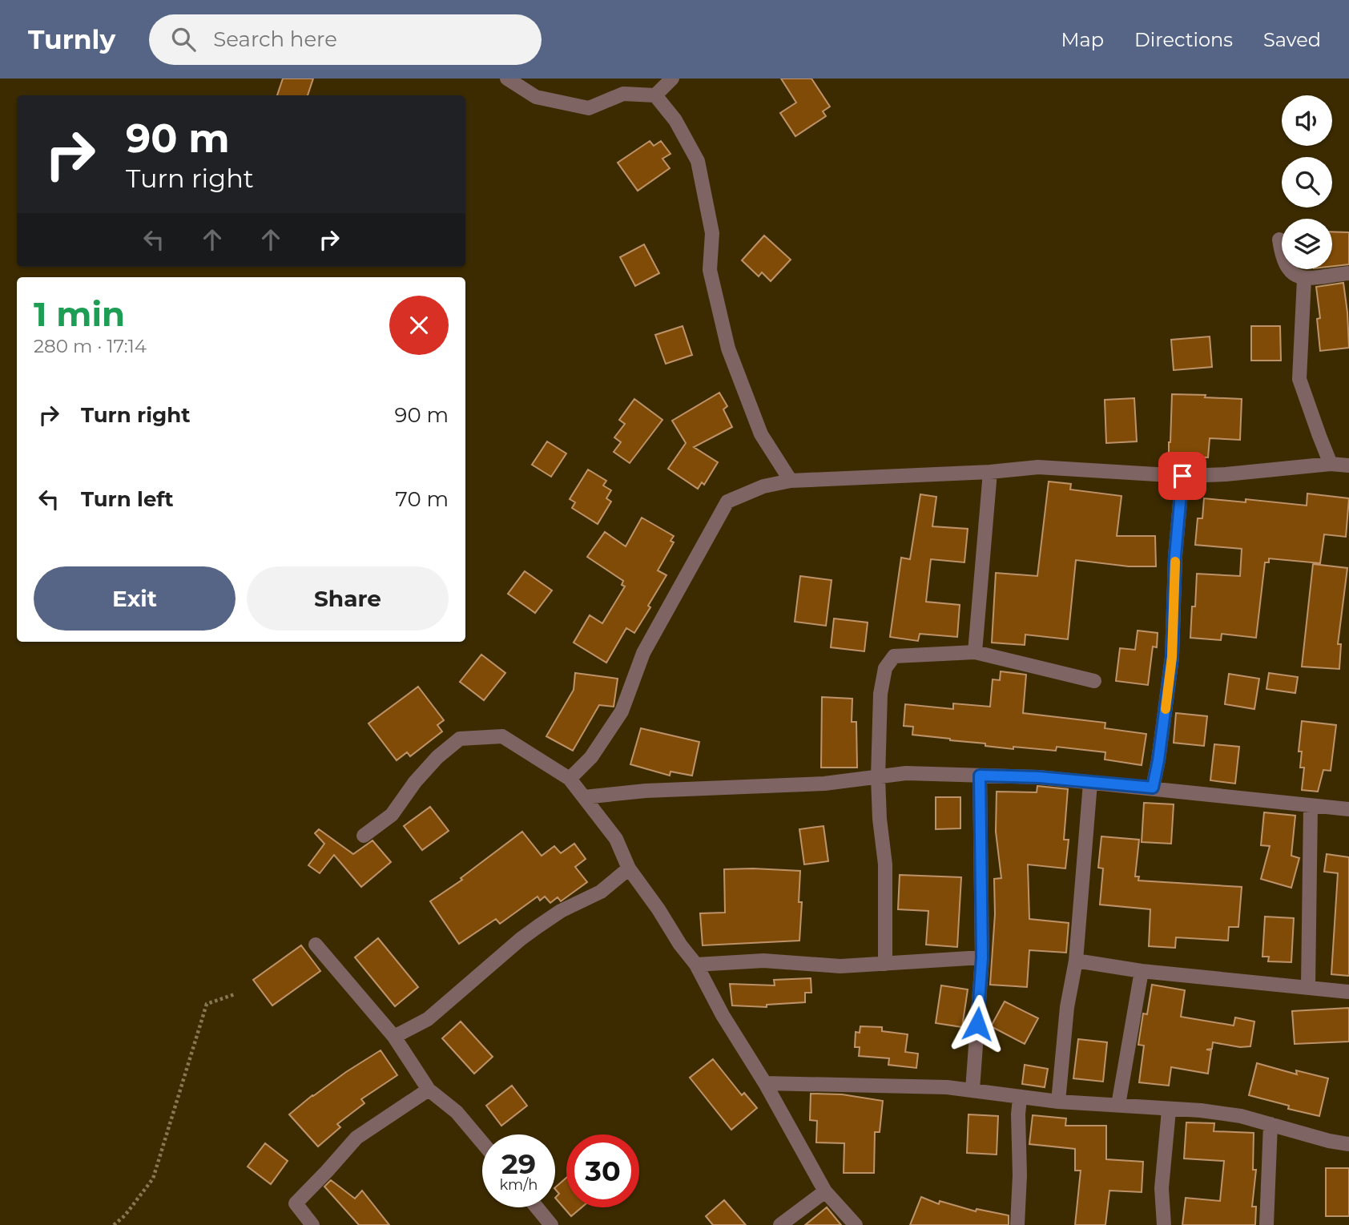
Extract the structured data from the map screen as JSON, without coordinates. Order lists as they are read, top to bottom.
{
  "page": {
    "header": "Turnly",
    "search": "Search here",
    "nav": ["Map", "Directions", "Saved"],
    "turn": ["90 m", "Turn right"],
    "heading": ["1 min", "280 m · 17:14"],
    "list": [
      {
        "name": "Turn right",
        "value": "90 m"
      },
      {
        "name": "Turn left",
        "value": "70 m"
      }
    ],
    "buttons": ["Exit", "Share"],
    "speed": "29 km/h",
    "limit": "30"
  }
}
